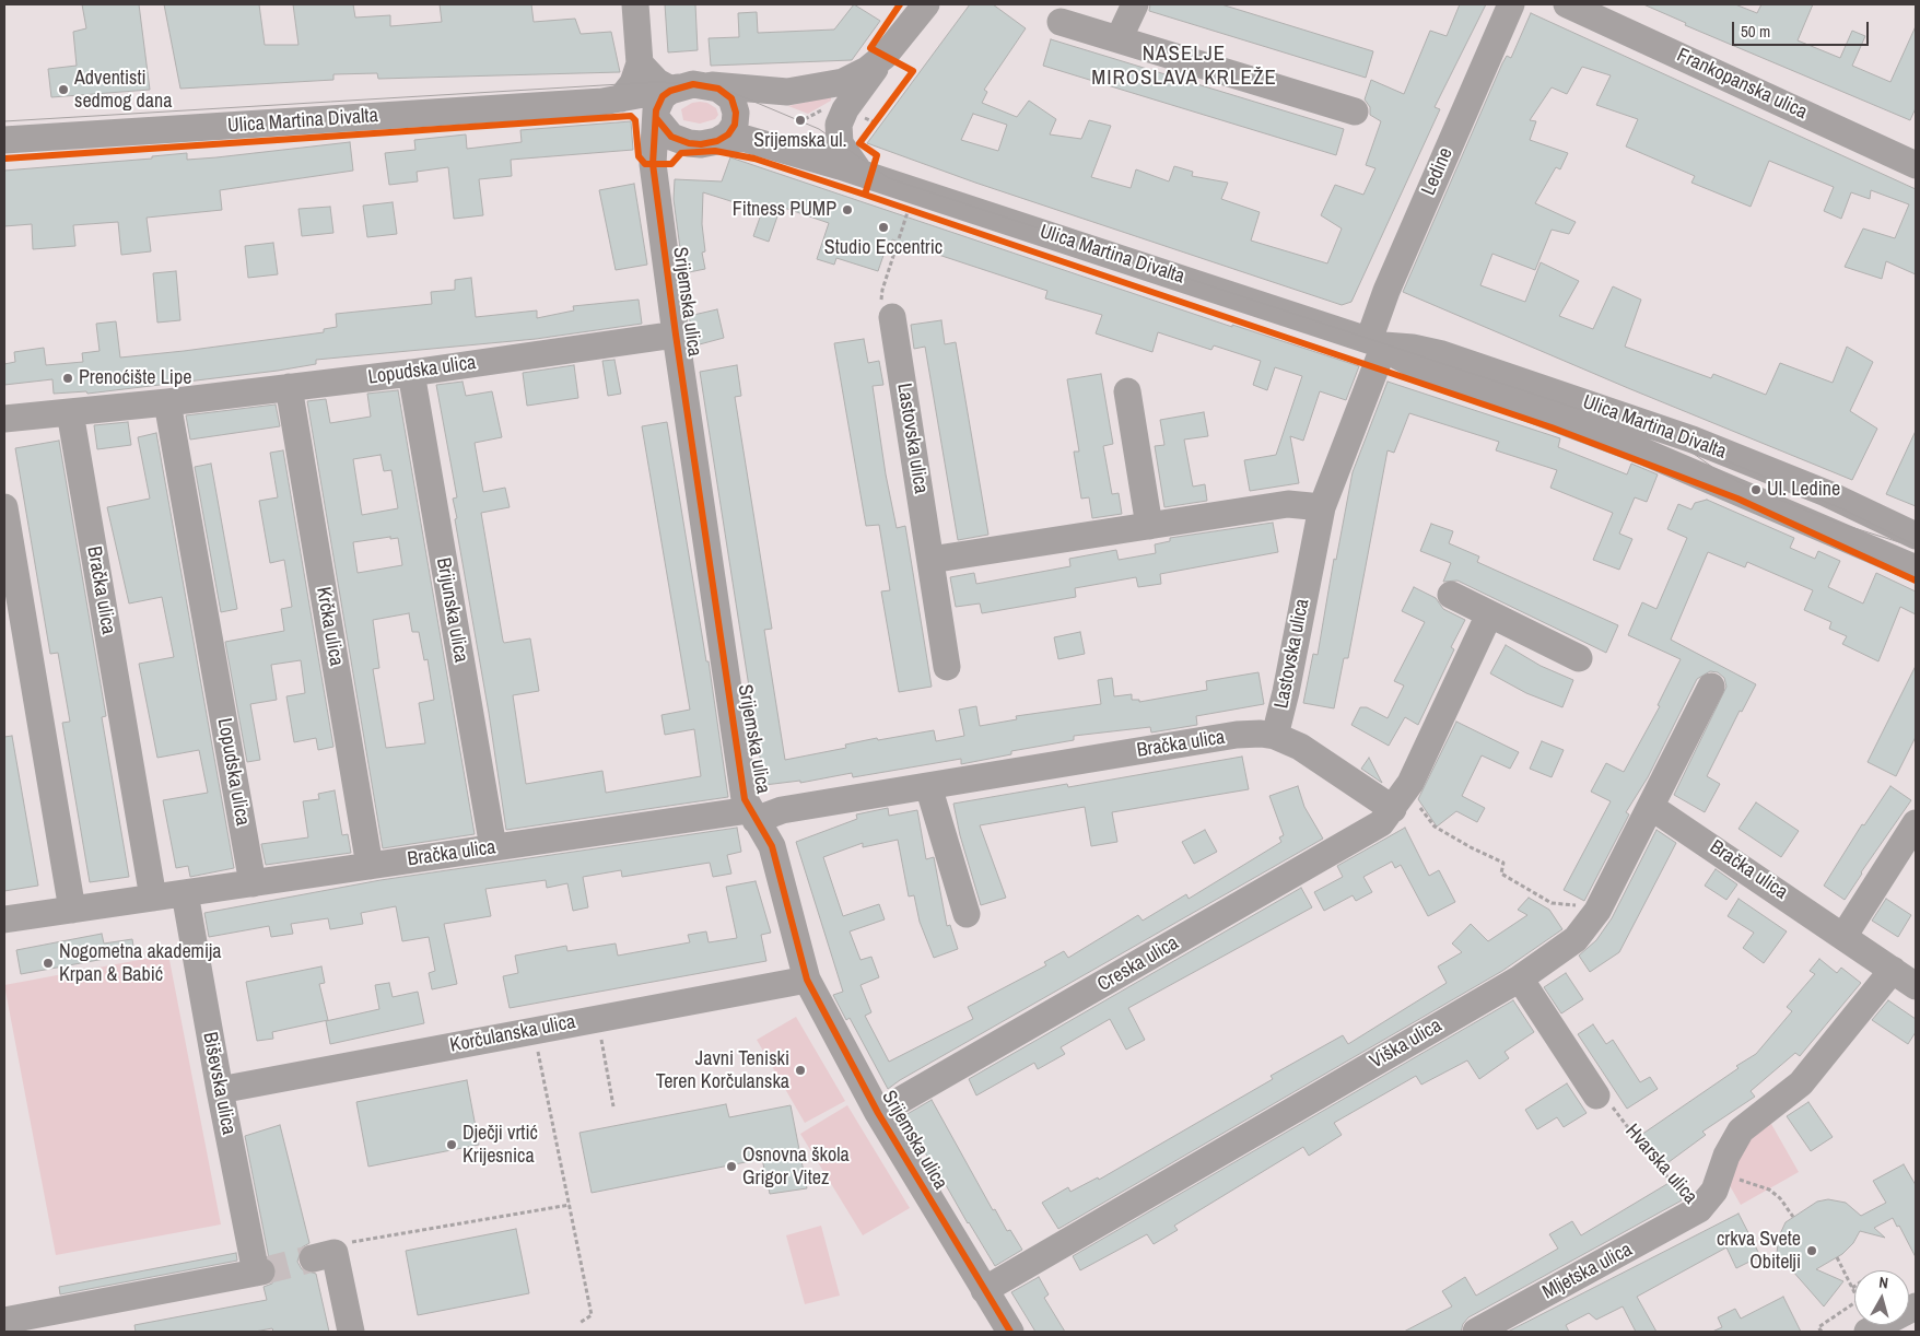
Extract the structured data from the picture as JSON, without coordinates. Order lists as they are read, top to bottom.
{
  "streets": {
    "street": [
      "Frankopanska ulica",
      "Ulica Martina Divalta",
      "Ledine",
      "Srijemska ulica",
      "Lopudska ulica",
      "Lastovska ulica",
      "Bračka ulica",
      "Brijunska ulica",
      "Krčka ulica",
      "Creska ulica",
      "Korčulanska ulica",
      "Viška ulica",
      "Biševska ulica",
      "Hvarska ulica",
      "Mljetska ulica"
    ]
  },
  "crossings": [
    ["Ulica Martina Divalta", "Ledine"],
    ["Ulica Martina Divalta", "Srijemska ulica"],
    ["Ulica Martina Divalta", "Lastovska ulica"],
    ["Ledine", "Lastovska ulica"],
    ["Srijemska ulica", "Lopudska ulica"],
    ["Srijemska ulica", "Bračka ulica"],
    ["Srijemska ulica", "Creska ulica"],
    ["Srijemska ulica", "Korčulanska ulica"],
    ["Srijemska ulica", "Viška ulica"],
    ["Lopudska ulica", "Bračka ulica"],
    ["Lopudska ulica", "Brijunska ulica"],
    ["Lopudska ulica", "Krčka ulica"],
    ["Lastovska ulica", "Bračka ulica"],
    ["Bračka ulica", "Brijunska ulica"],
    ["Bračka ulica", "Krčka ulica"],
    ["Bračka ulica", "Creska ulica"],
    ["Bračka ulica", "Viška ulica"],
    ["Bračka ulica", "Biševska ulica"],
    ["Bračka ulica", "Hvarska ulica"],
    ["Korčulanska ulica", "Biševska ulica"],
    ["Hvarska ulica", "Mljetska ulica"]
  ],
  "districts": ["NASELJE MIROSLAVA KRLEŽE"],
  "places": [
    "Adventisti sedmog dana",
    "Srijemska ul.",
    "Fitness PUMP",
    "Studio Eccentric",
    "Prenoćište Lipe",
    "Ul. Ledine",
    "Nogometna akademija Krpan & Babić",
    "Javni Teniski Teren Korčulanska",
    "Dječji vrtić Krijesnica",
    "Osnovna škola Grigor Vitez",
    "crkva Svete Obitelji"
  ],
  "scale_bar": "50 m",
  "north": "top"
}
